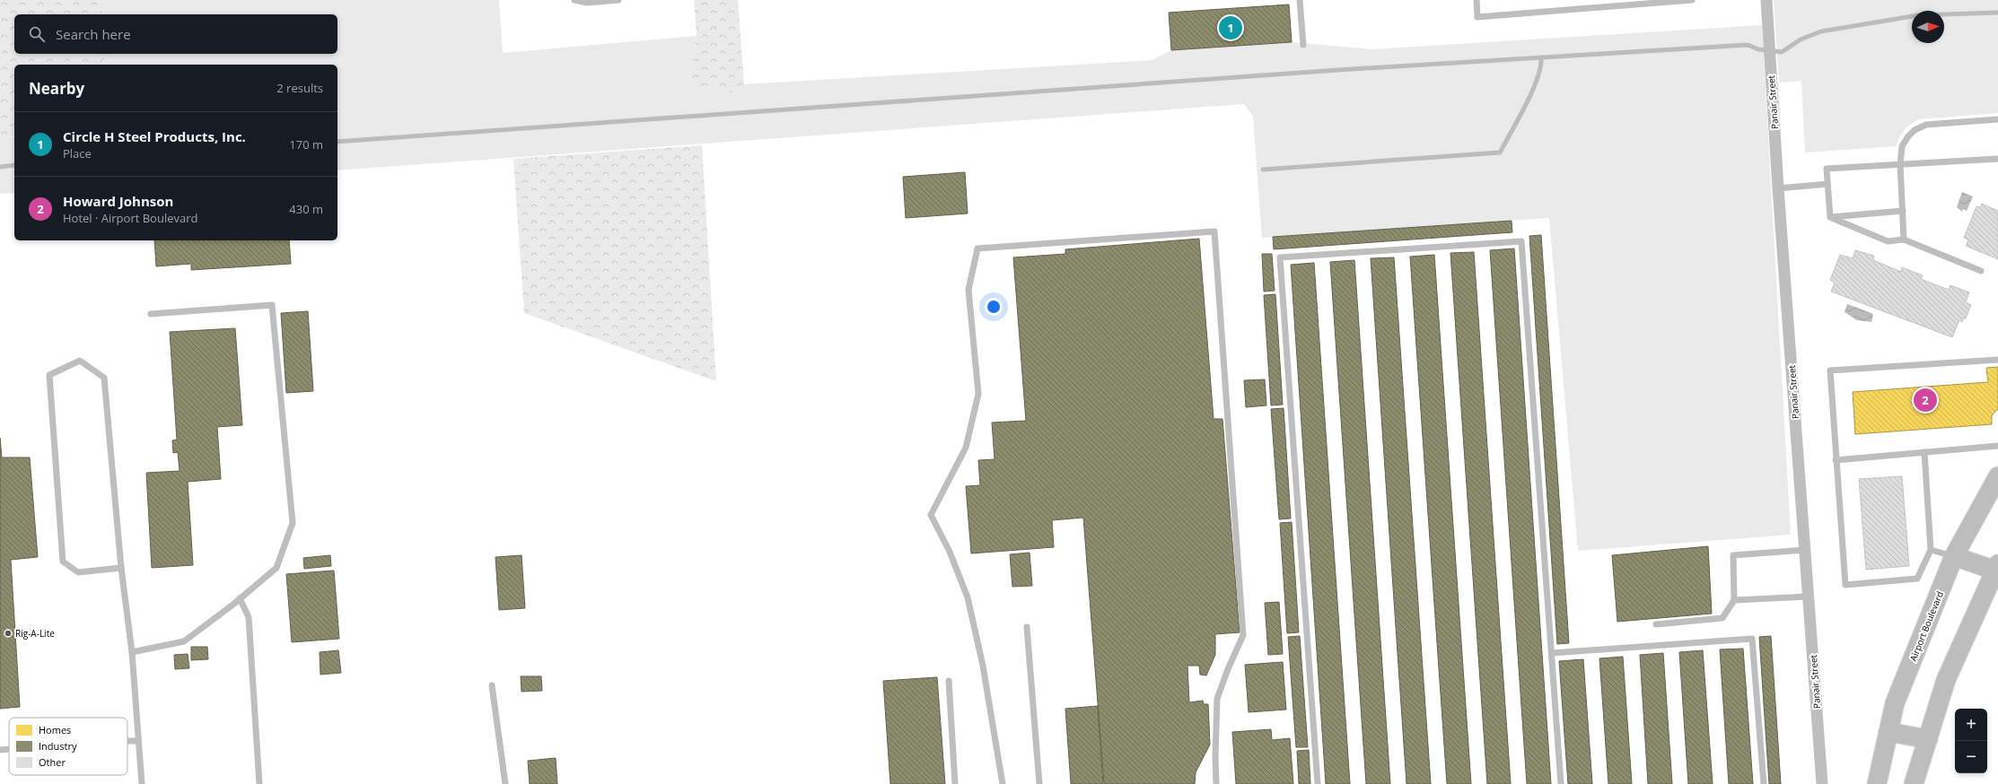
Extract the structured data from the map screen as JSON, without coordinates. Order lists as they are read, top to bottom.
{
  "streets": {
    "main road": ["Airport Boulevard"],
    "street": ["Panair Street"]
  },
  "places": ["Rig-A-Lite"],
  "legend": ["Homes", "Industry", "Other"],
  "north": "right",
  "page": {
    "pins": ["1", "2"],
    "search": "Search here",
    "heading": ["Nearby", "2 results"],
    "list": [
      {
        "mark": "1",
        "name": "Circle H Steel Products, Inc.",
        "note": "Place",
        "value": "170 m"
      },
      {
        "mark": "2",
        "name": "Howard Johnson",
        "note": "Hotel · Airport Boulevard",
        "value": "430 m"
      }
    ],
    "map_buttons": ["+", "−"]
  }
}
